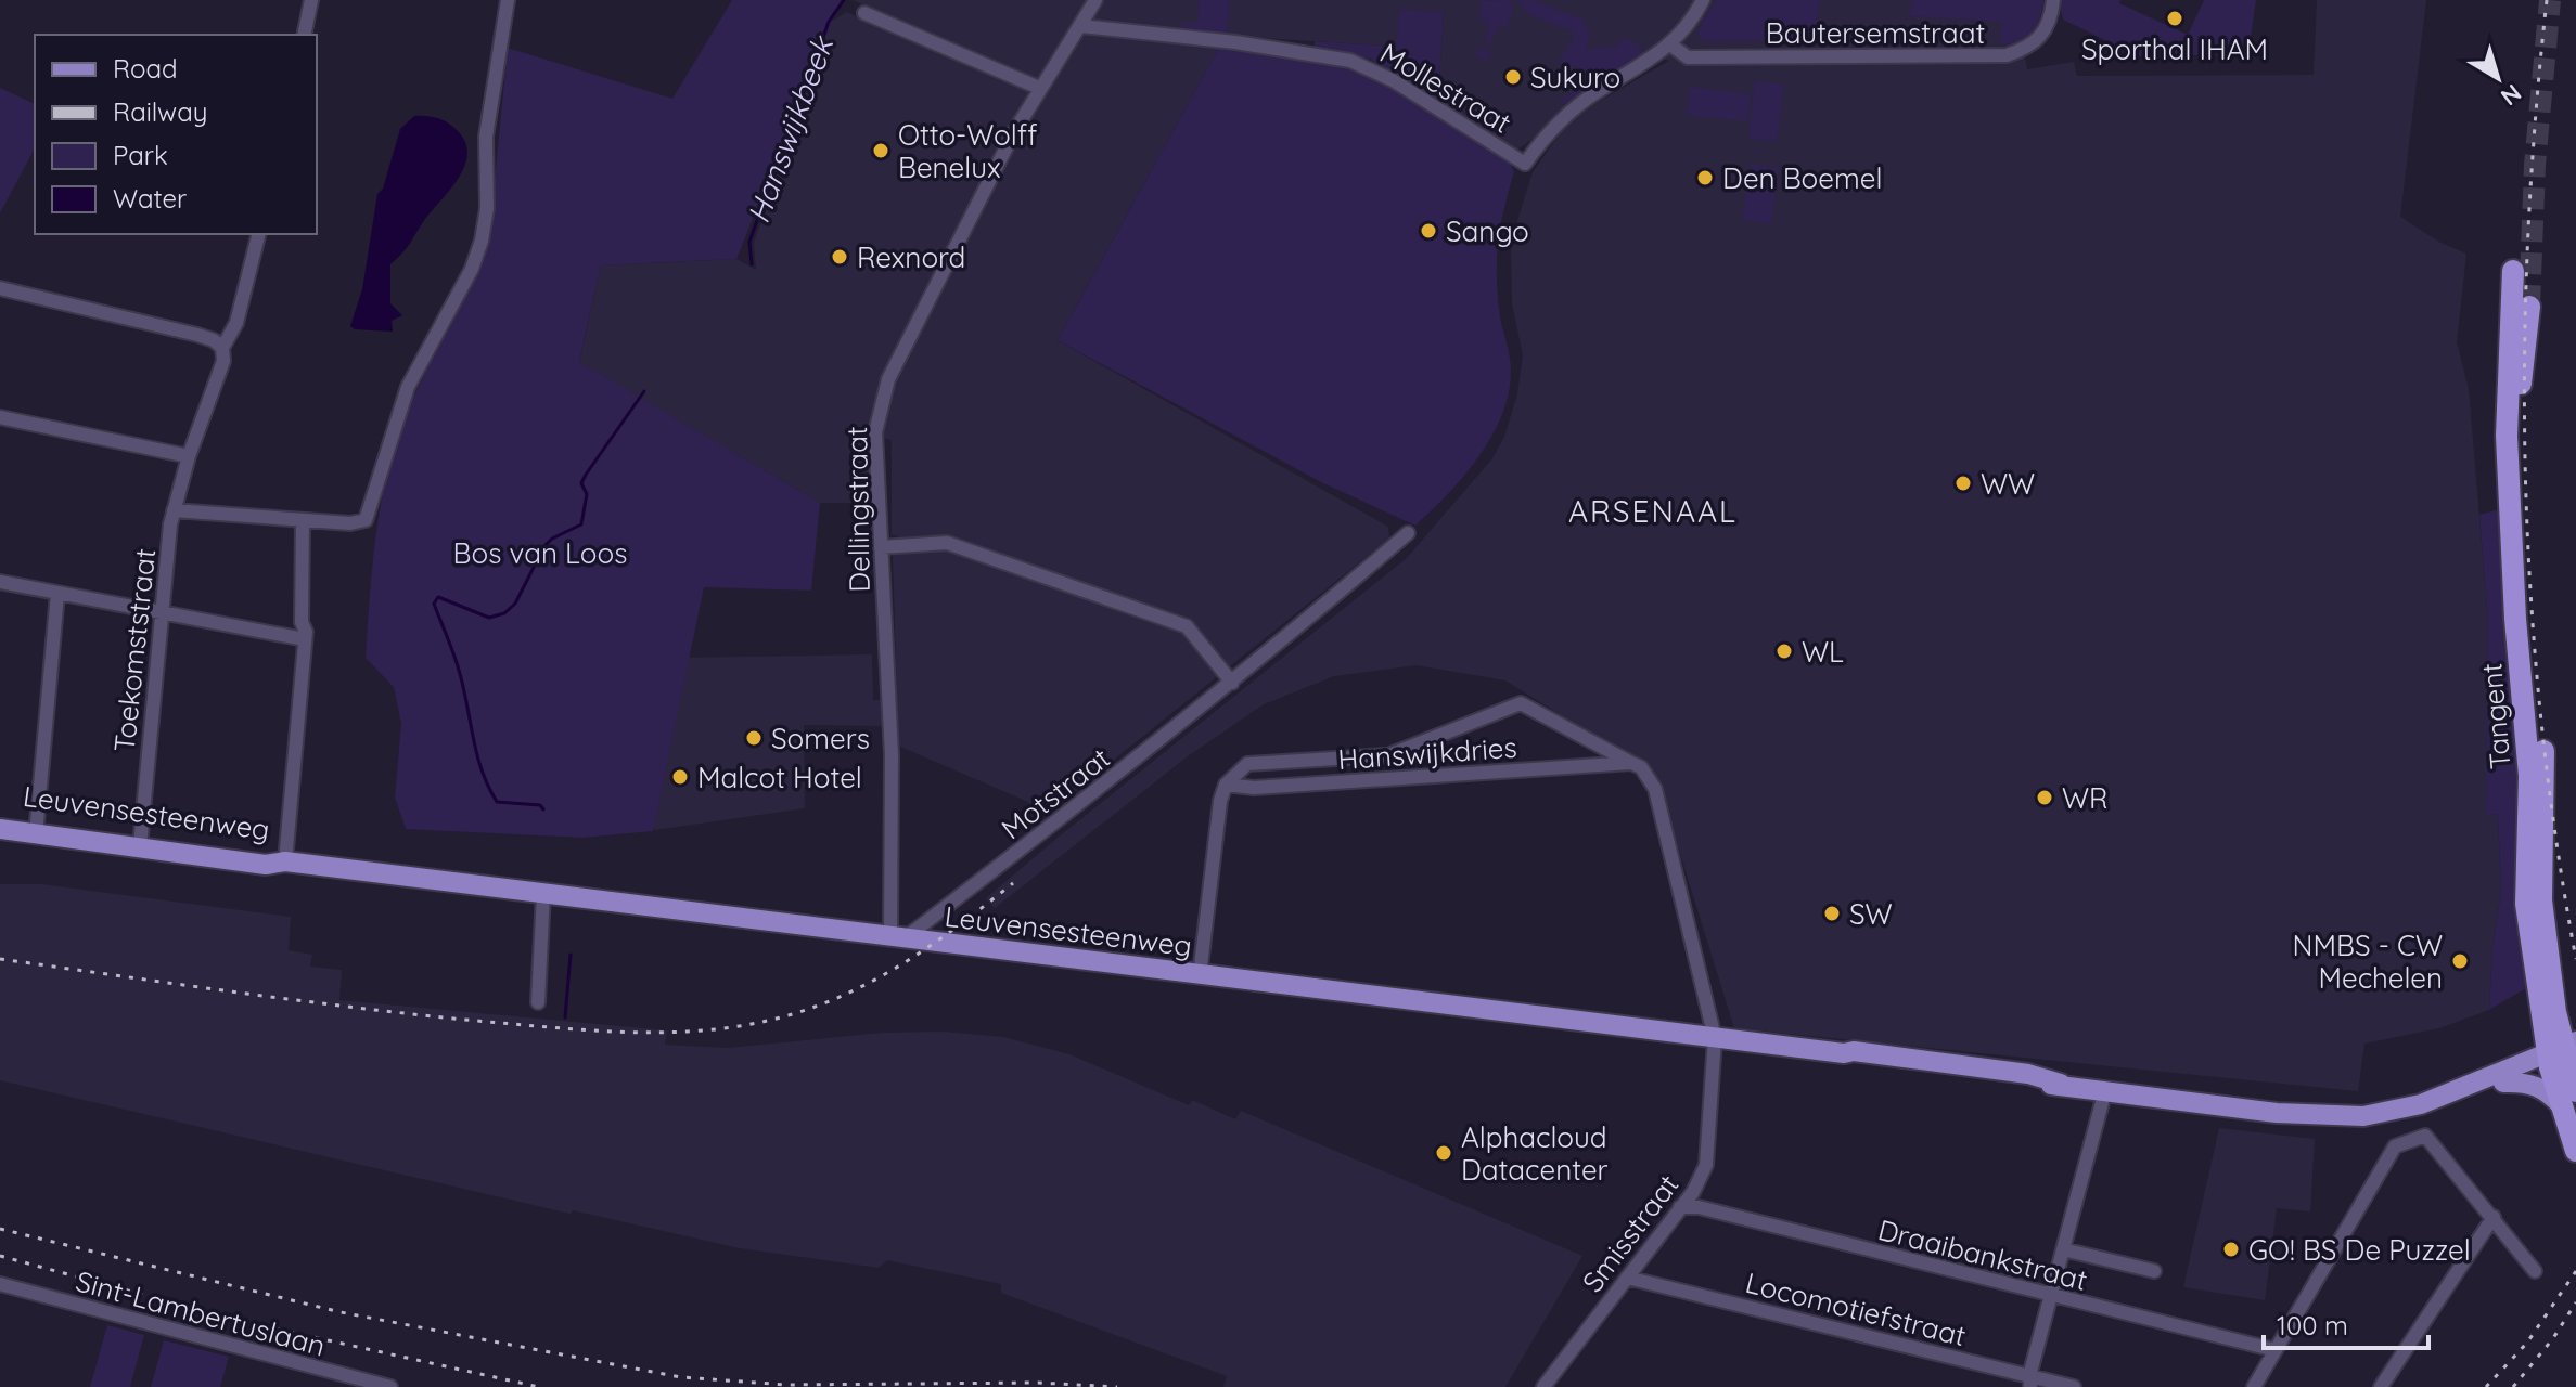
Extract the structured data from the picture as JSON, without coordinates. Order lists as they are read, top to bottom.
{
  "streets": {
    "highway": ["Tangent"],
    "main road": ["Leuvensesteenweg"],
    "street": [
      "Bautersemstraat",
      "Mollestraat",
      "Dellingstraat",
      "Toekomststraat",
      "Hanswijkdries",
      "Motstraat",
      "Smisstraat",
      "Draaibankstraat",
      "Locomotiefstraat",
      "Sint-Lambertuslaan"
    ]
  },
  "crossings": [
    ["Bautersemstraat", "Mollestraat"],
    ["Mollestraat", "Dellingstraat"],
    ["Dellingstraat", "Motstraat"],
    ["Dellingstraat", "Leuvensesteenweg"],
    ["Toekomststraat", "Leuvensesteenweg"],
    ["Tangent", "Leuvensesteenweg"],
    ["Hanswijkdries", "Leuvensesteenweg"],
    ["Hanswijkdries", "Smisstraat"],
    ["Motstraat", "Leuvensesteenweg"],
    ["Leuvensesteenweg", "Smisstraat"],
    ["Smisstraat", "Draaibankstraat"],
    ["Smisstraat", "Locomotiefstraat"]
  ],
  "districts": ["ARSENAAL"],
  "water": ["Hanswijkbeek"],
  "parks": ["Bos van Loos"],
  "places": [
    "Sporthal IHAM",
    "Sukuro",
    "Otto-Wolff Benelux",
    "Den Boemel",
    "Sango",
    "Rexnord",
    "WW",
    "WL",
    "Somers",
    "Malcot Hotel",
    "WR",
    "SW",
    "NMBS - CW Mechelen",
    "Alphacloud Datacenter",
    "GO! BS De Puzzel"
  ],
  "legend": [
    "Road",
    "Railway",
    "Park",
    "Water"
  ],
  "scale_bar": "100 m",
  "north": "bottom right"
}
